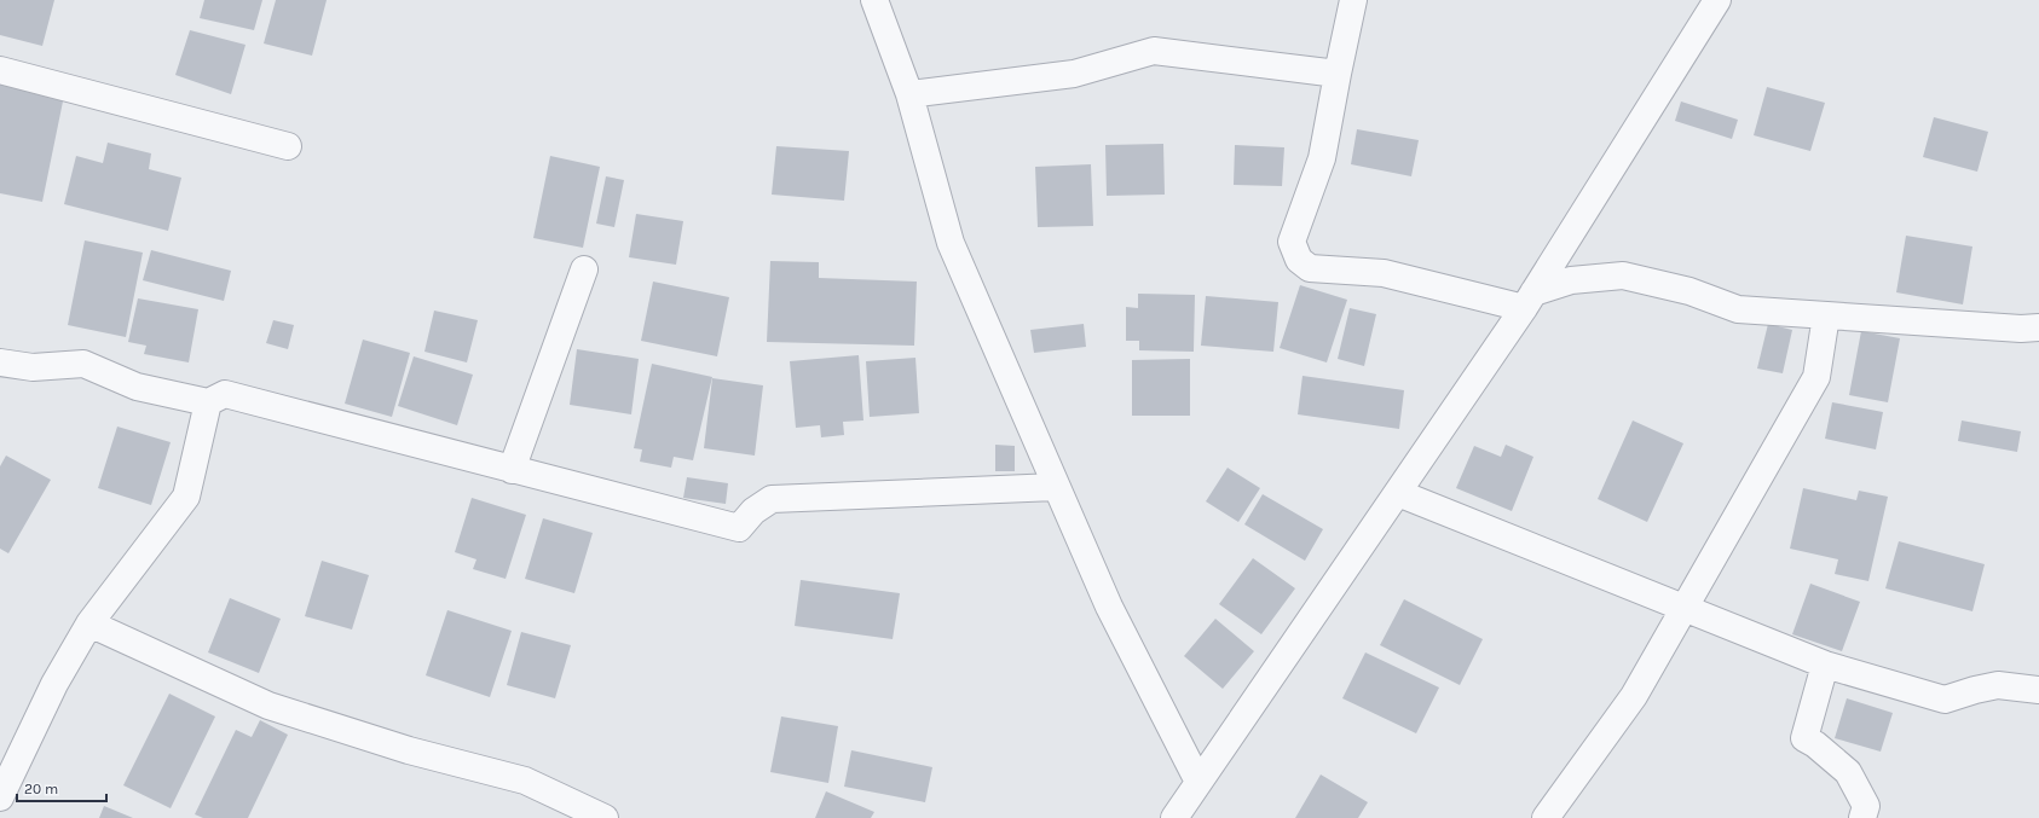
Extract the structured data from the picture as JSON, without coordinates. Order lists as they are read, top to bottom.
{
  "scale_bar": "20 m"
}
